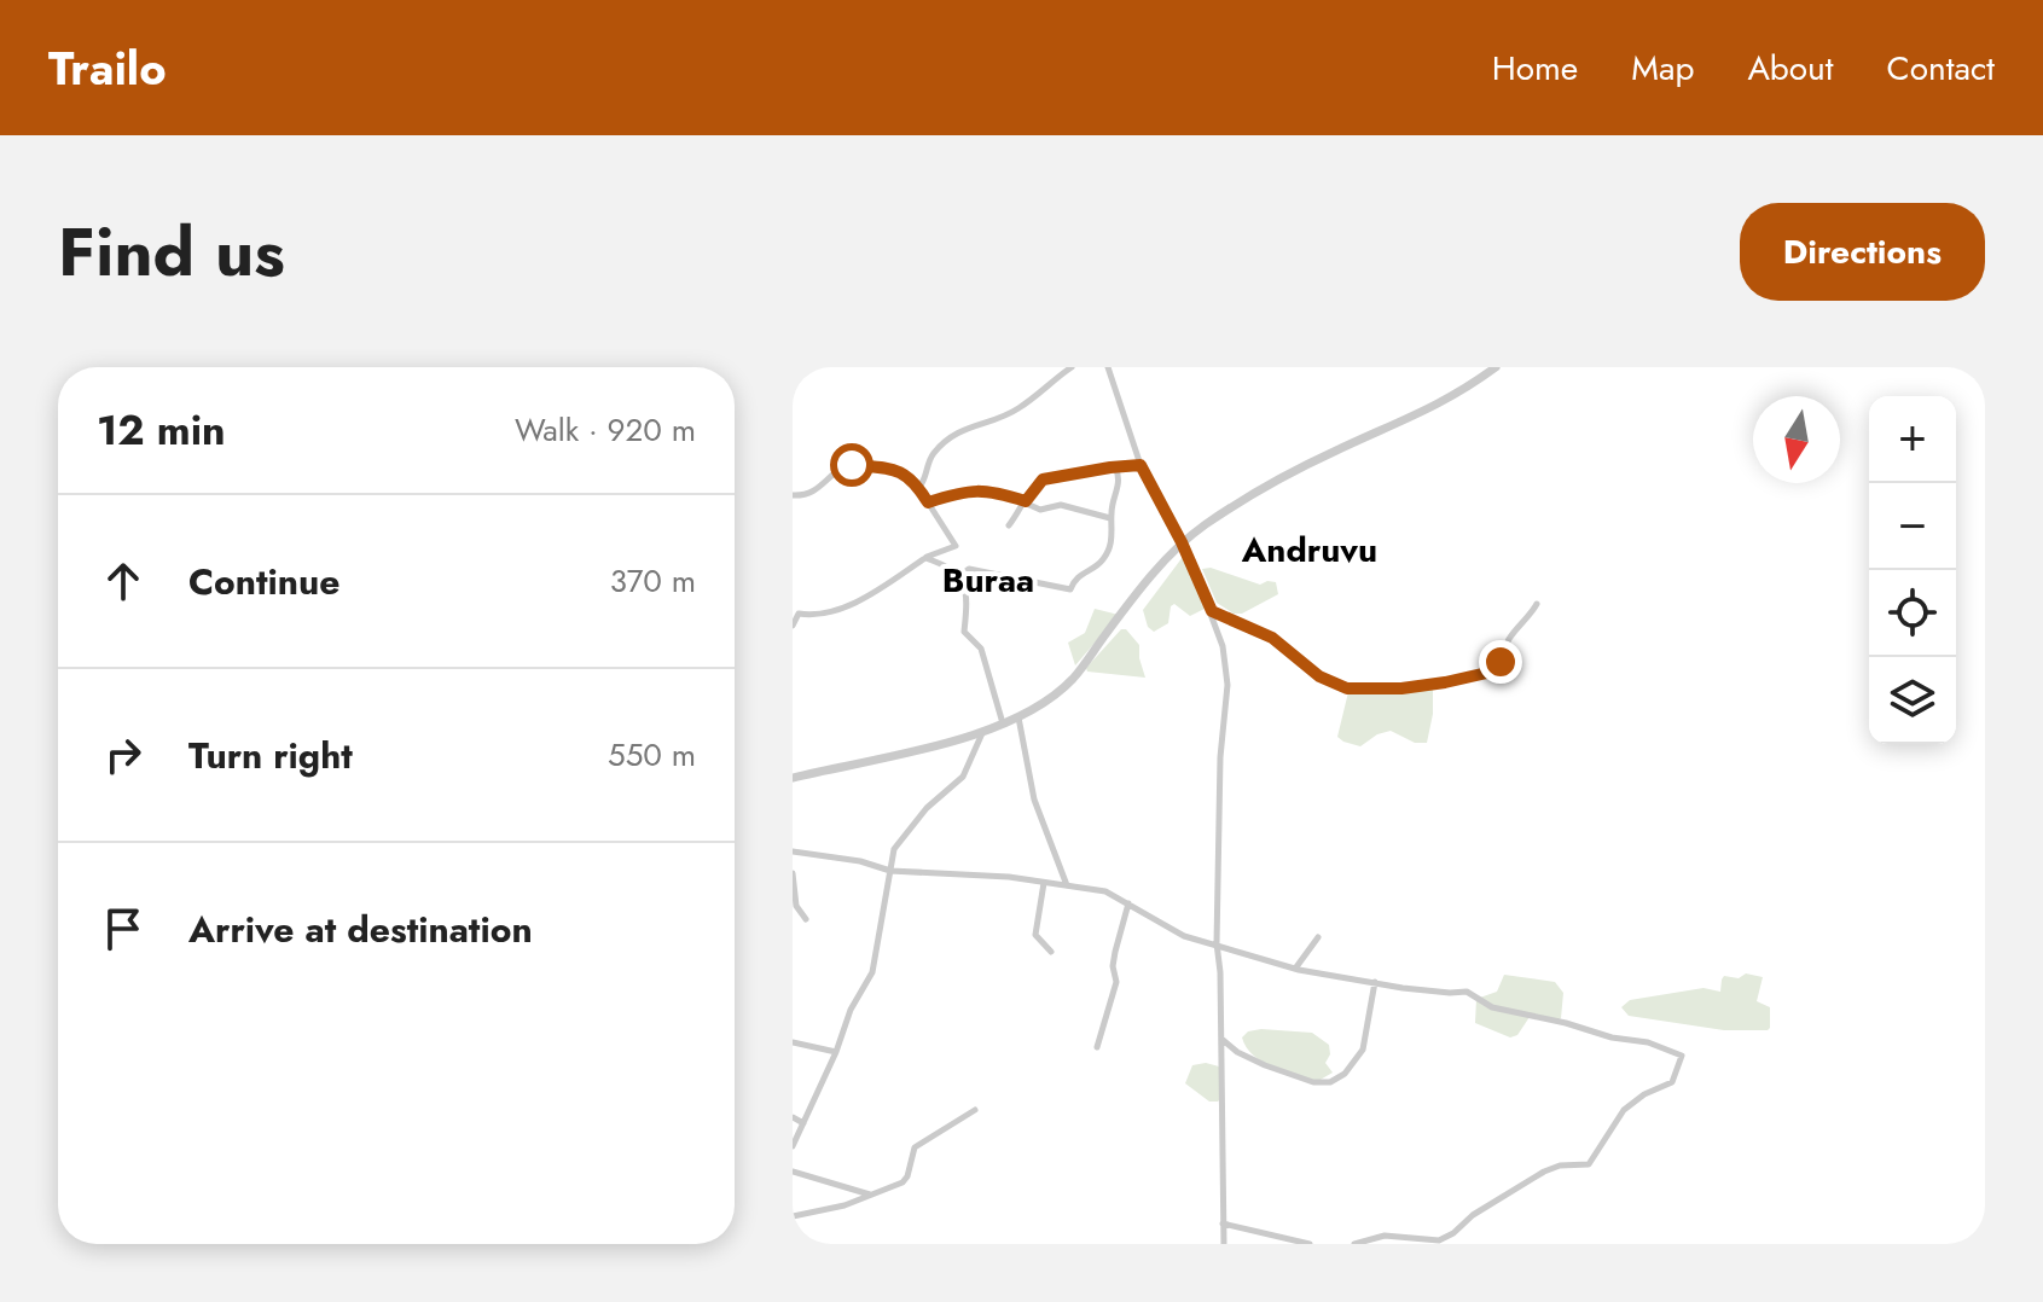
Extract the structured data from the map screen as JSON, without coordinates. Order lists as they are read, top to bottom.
{
  "districts": ["Andruvu", "Buraa"],
  "north": "bottom",
  "page": {
    "header": "Trailo",
    "nav": [
      "Home",
      "Map",
      "About",
      "Contact"
    ],
    "title": "Find us",
    "buttons": "Directions",
    "heading": ["12 min", "Walk · 920 m"],
    "map_buttons": ["+", "−"],
    "list": [
      ["Continue", "370 m"],
      ["Turn right", "550 m"],
      "Arrive at destination"
    ]
  }
}
